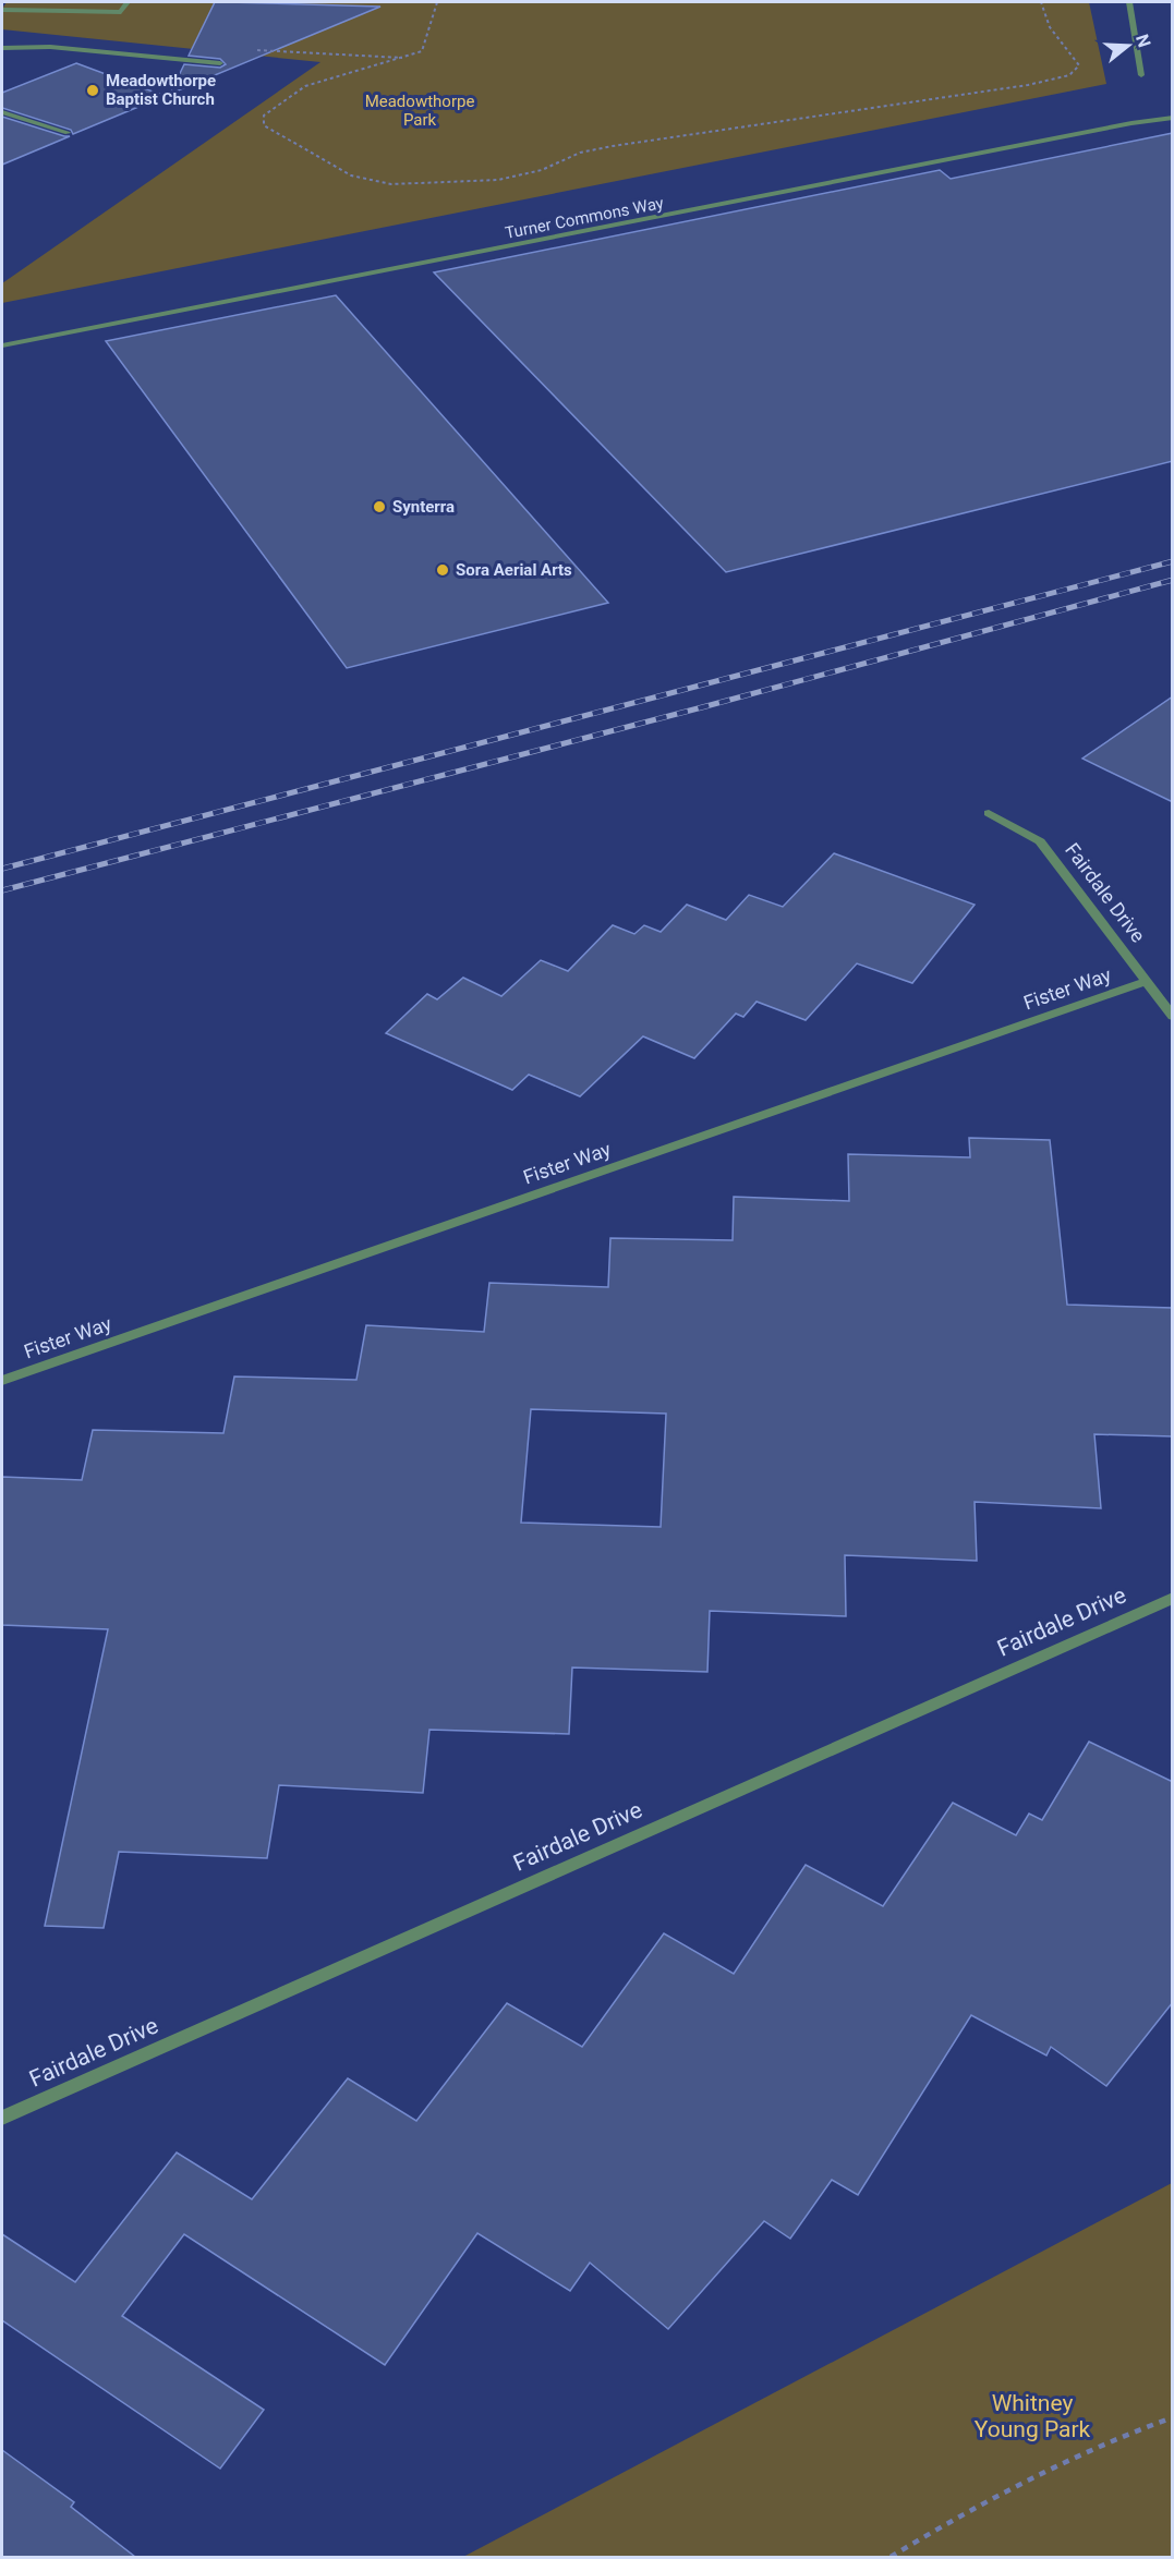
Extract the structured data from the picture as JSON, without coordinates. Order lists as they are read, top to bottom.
{
  "streets": {
    "street": ["Turner Commons Way", "Fairdale Drive", "Fister Way"]
  },
  "crossings": [
    ["Fairdale Drive", "Fister Way"]
  ],
  "parks": ["Meadowthorpe Park", "Whitney Young Park"],
  "places": ["Meadowthorpe Baptist Church", "Synterra", "Sora Aerial Arts"],
  "north": "right"
}
